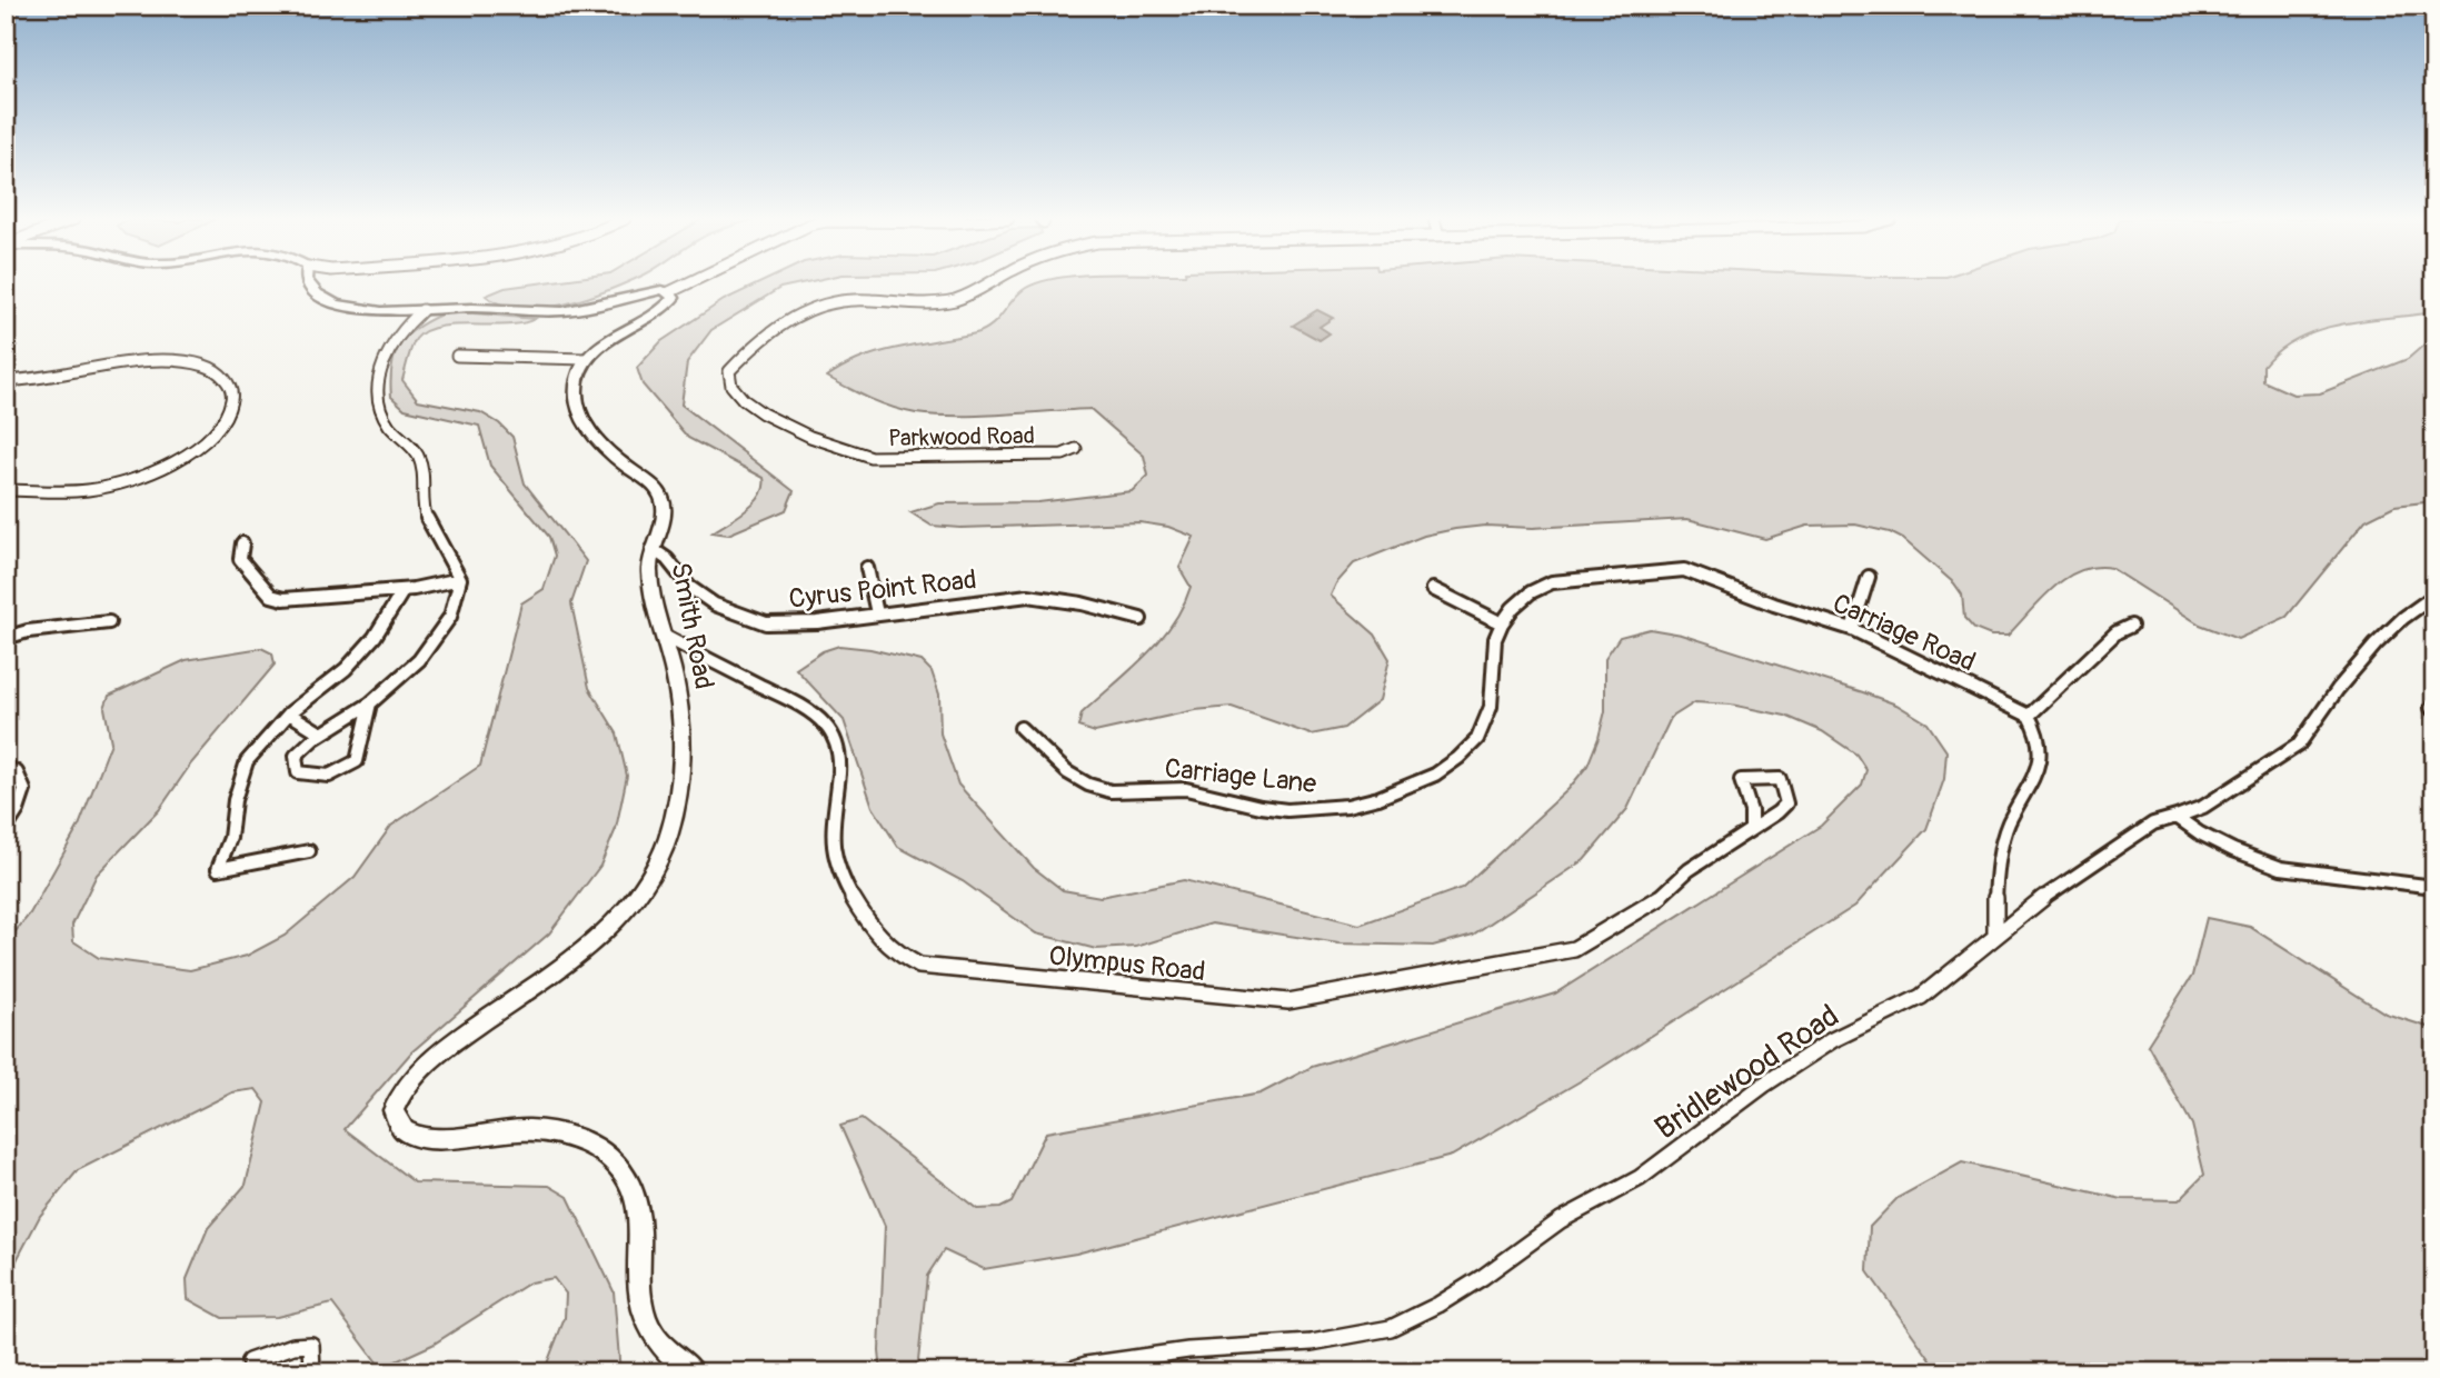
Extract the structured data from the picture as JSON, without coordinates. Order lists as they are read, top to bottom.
{
  "streets": {
    "street": [
      "Parkwood Road",
      "Cyrus Point Road",
      "Smith Road",
      "Carriage Road",
      "Carriage Lane",
      "Olympus Road",
      "Bridlewood Road"
    ]
  },
  "crossings": [
    ["Cyrus Point Road", "Smith Road"],
    ["Smith Road", "Olympus Road"],
    ["Carriage Road", "Carriage Lane"]
  ]
}
